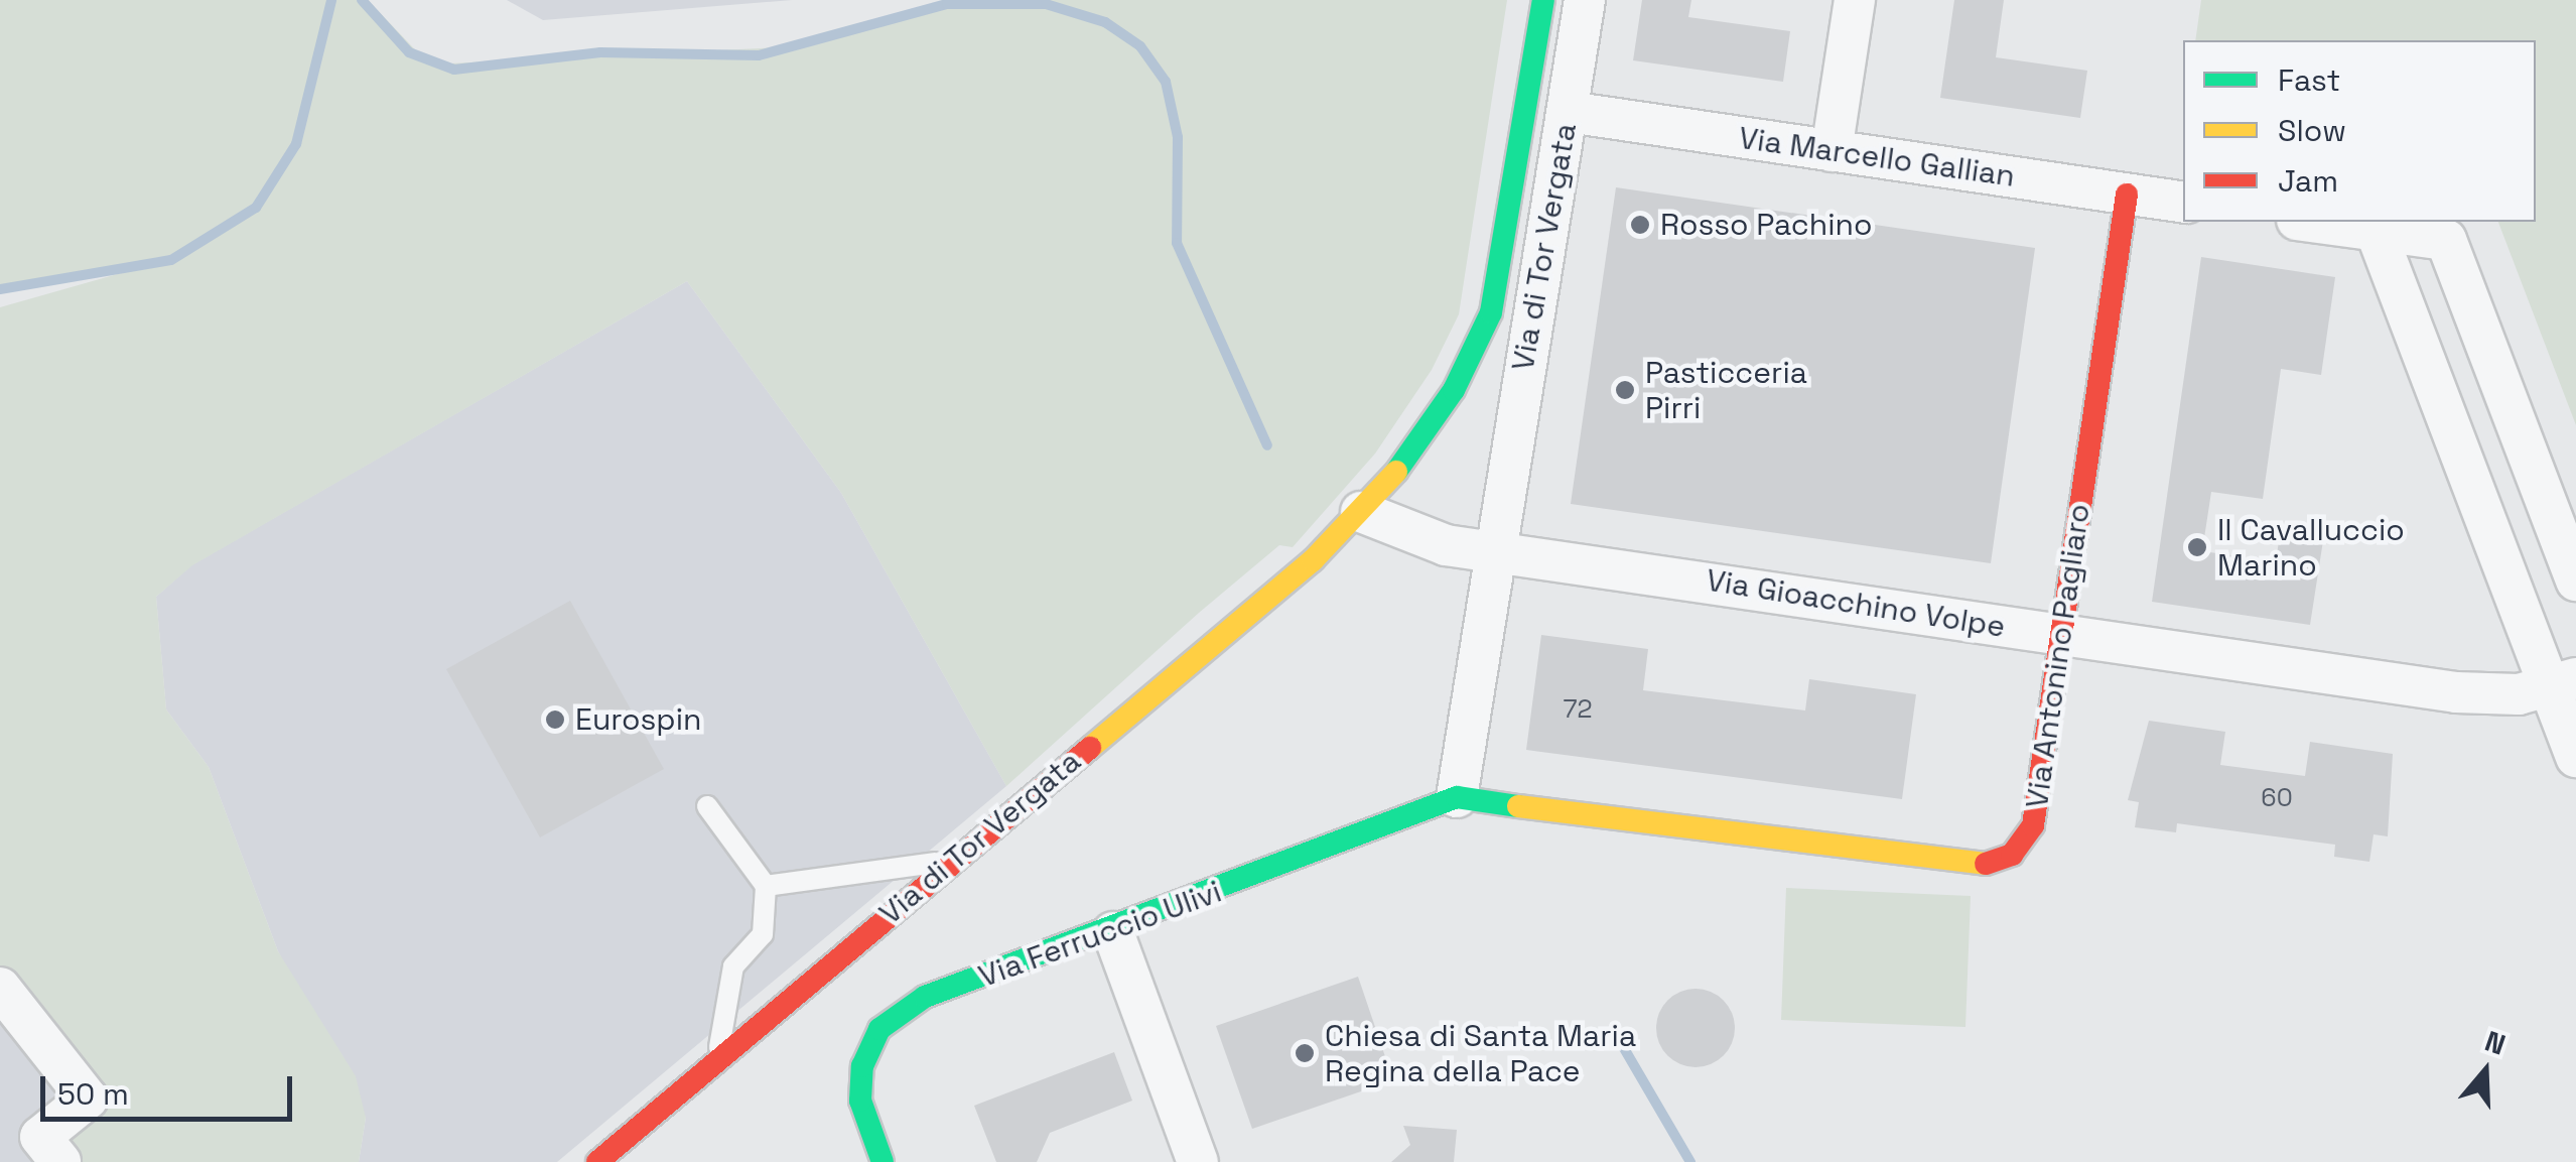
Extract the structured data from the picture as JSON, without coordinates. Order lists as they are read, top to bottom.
{
  "streets": {
    "street": [
      "Via Marcello Gallian",
      "Via di Tor Vergata",
      "Via Gioacchino Volpe",
      "Via Antonino Pagliaro",
      "Via Ferruccio Ulivi"
    ]
  },
  "crossings": [
    ["Via Marcello Gallian", "Via di Tor Vergata"],
    ["Via Marcello Gallian", "Via Antonino Pagliaro"],
    ["Via di Tor Vergata", "Via Gioacchino Volpe"],
    ["Via di Tor Vergata", "Via Antonino Pagliaro"],
    ["Via di Tor Vergata", "Via Ferruccio Ulivi"],
    ["Via Gioacchino Volpe", "Via Antonino Pagliaro"],
    ["Via Antonino Pagliaro", "Via Ferruccio Ulivi"]
  ],
  "places": [
    "Rosso Pachino",
    "Pasticceria Pirri",
    "Il Cavalluccio Marino",
    "Eurospin",
    "Chiesa di Santa Maria Regina della Pace"
  ],
  "house_numbers": ["72", "60"],
  "legend": ["Fast", "Slow", "Jam"],
  "scale_bar": "50 m",
  "north": "top"
}
